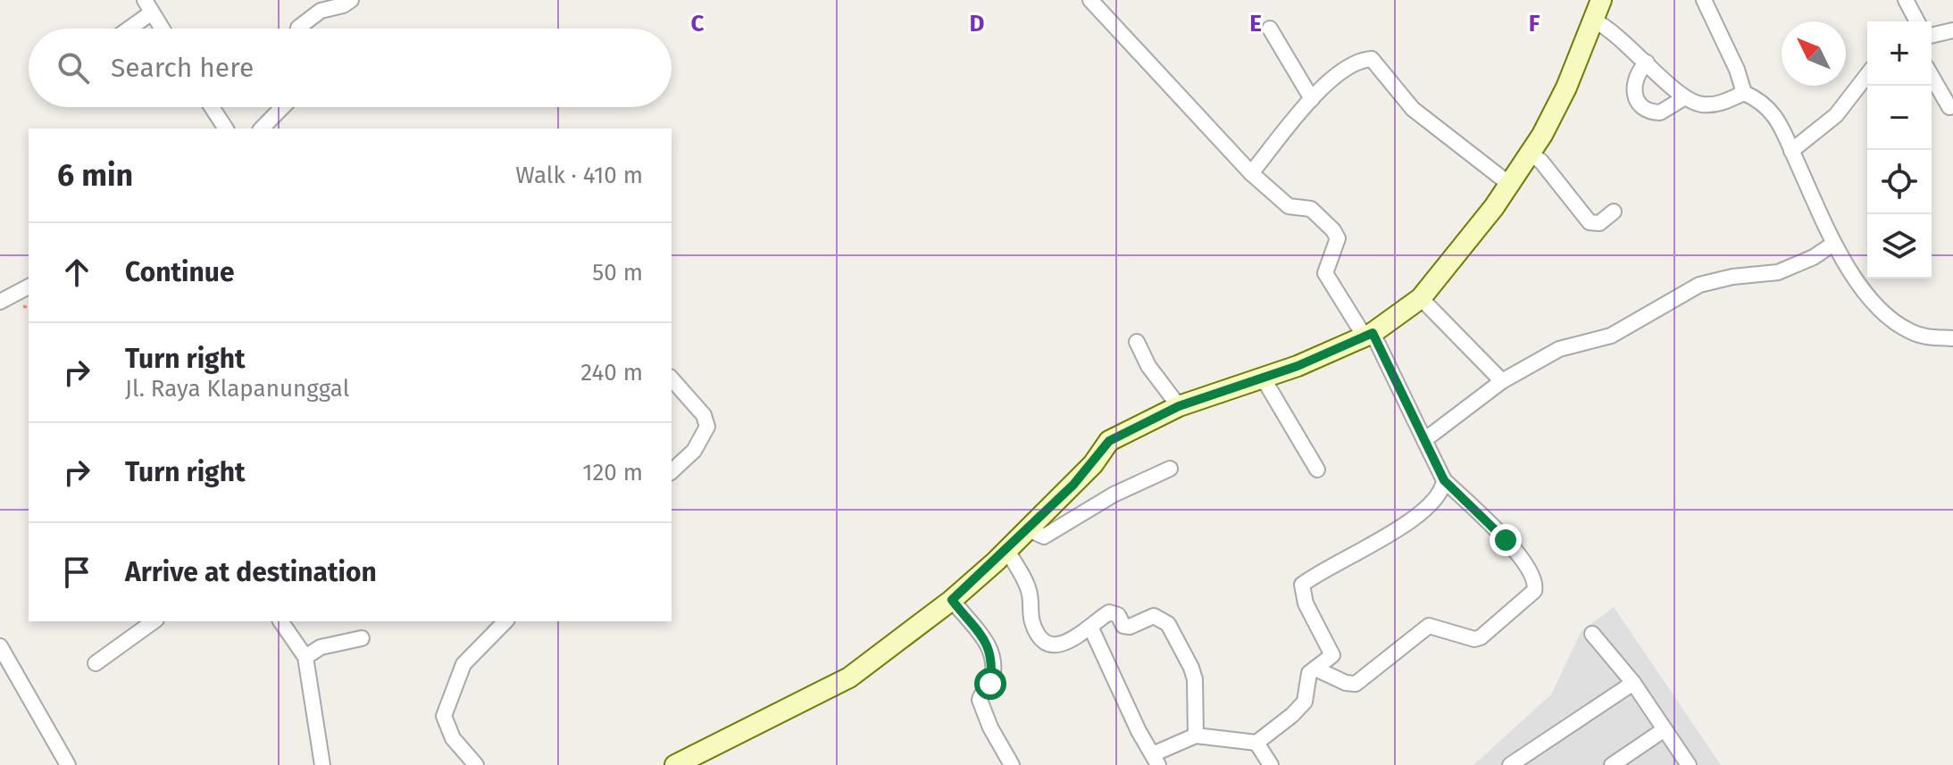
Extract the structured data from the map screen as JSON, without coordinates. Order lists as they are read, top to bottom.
{
  "north": "top left",
  "page": {
    "map_buttons": ["+", "−"],
    "search": "Search here",
    "heading": ["6 min", "Walk · 410 m"],
    "list": [
      ["Continue", "50 m"],
      ["Turn right", "Jl. Raya Klapanunggal", "240 m"],
      ["Turn right", "120 m"],
      "Arrive at destination"
    ]
  },
  "grid": {
    "columns": [
      "C",
      "D",
      "E",
      "F"
    ]
  }
}
